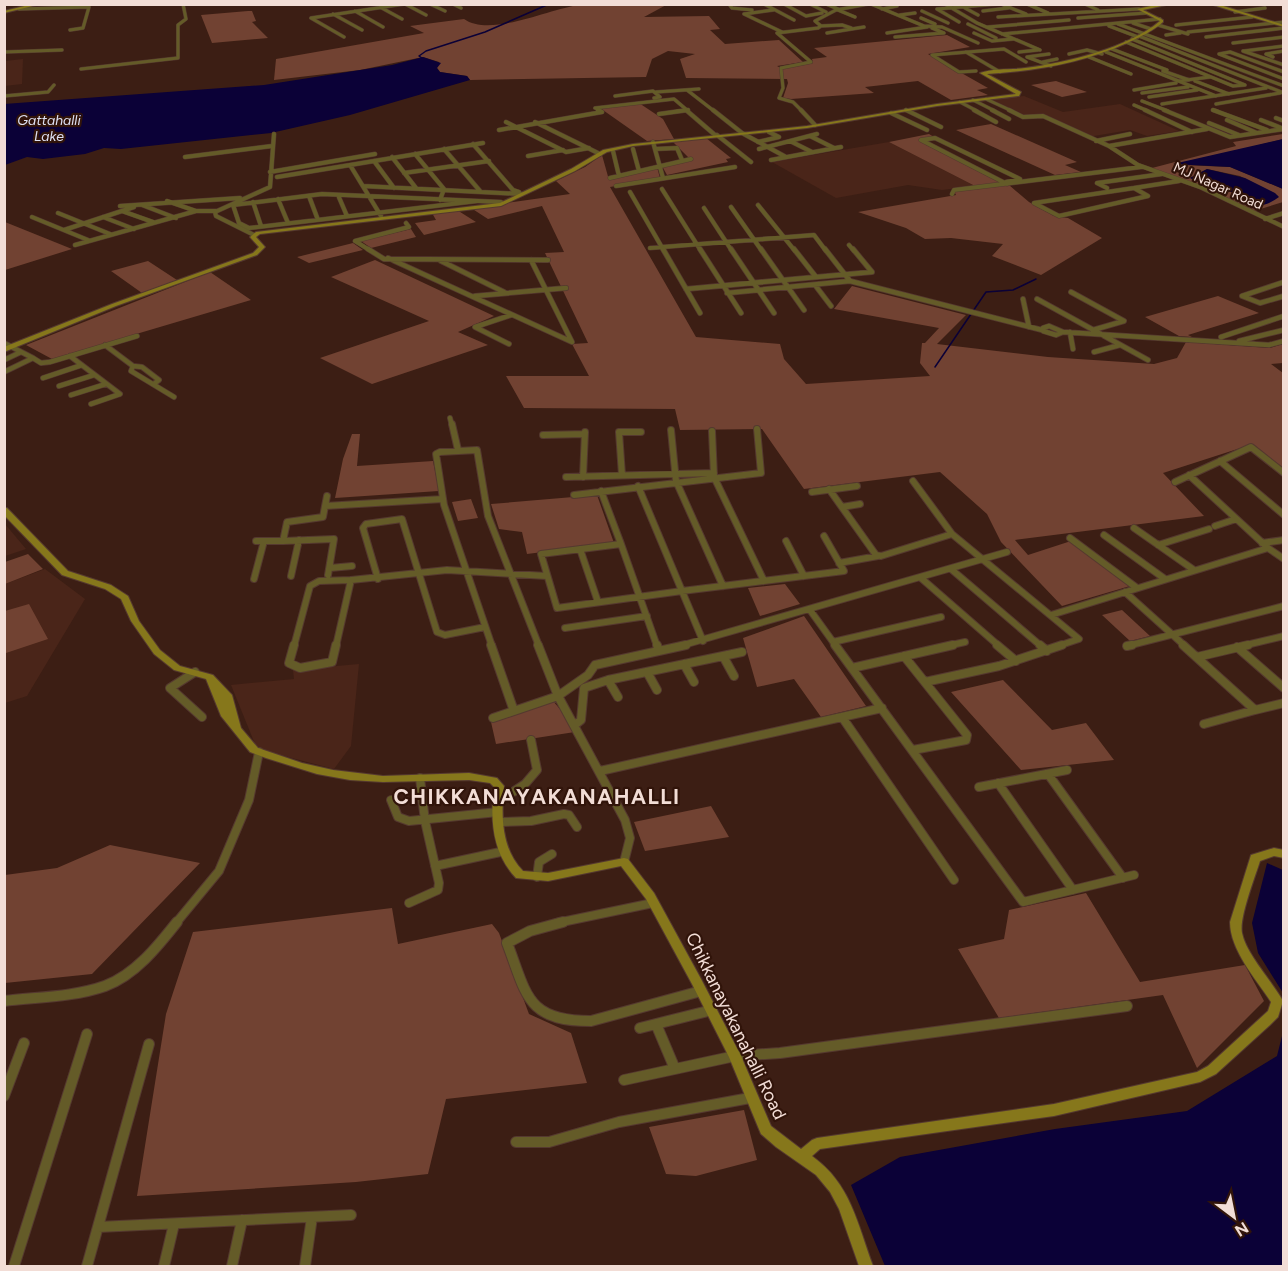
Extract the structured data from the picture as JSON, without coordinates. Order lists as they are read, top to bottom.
{
  "streets": {
    "street": ["MJ Nagar Road", "Chikkanayakanahalli Road"]
  },
  "districts": ["CHIKKANAYAKANAHALLI"],
  "water": ["Gattahalli Lake"],
  "north": "bottom right"
}
